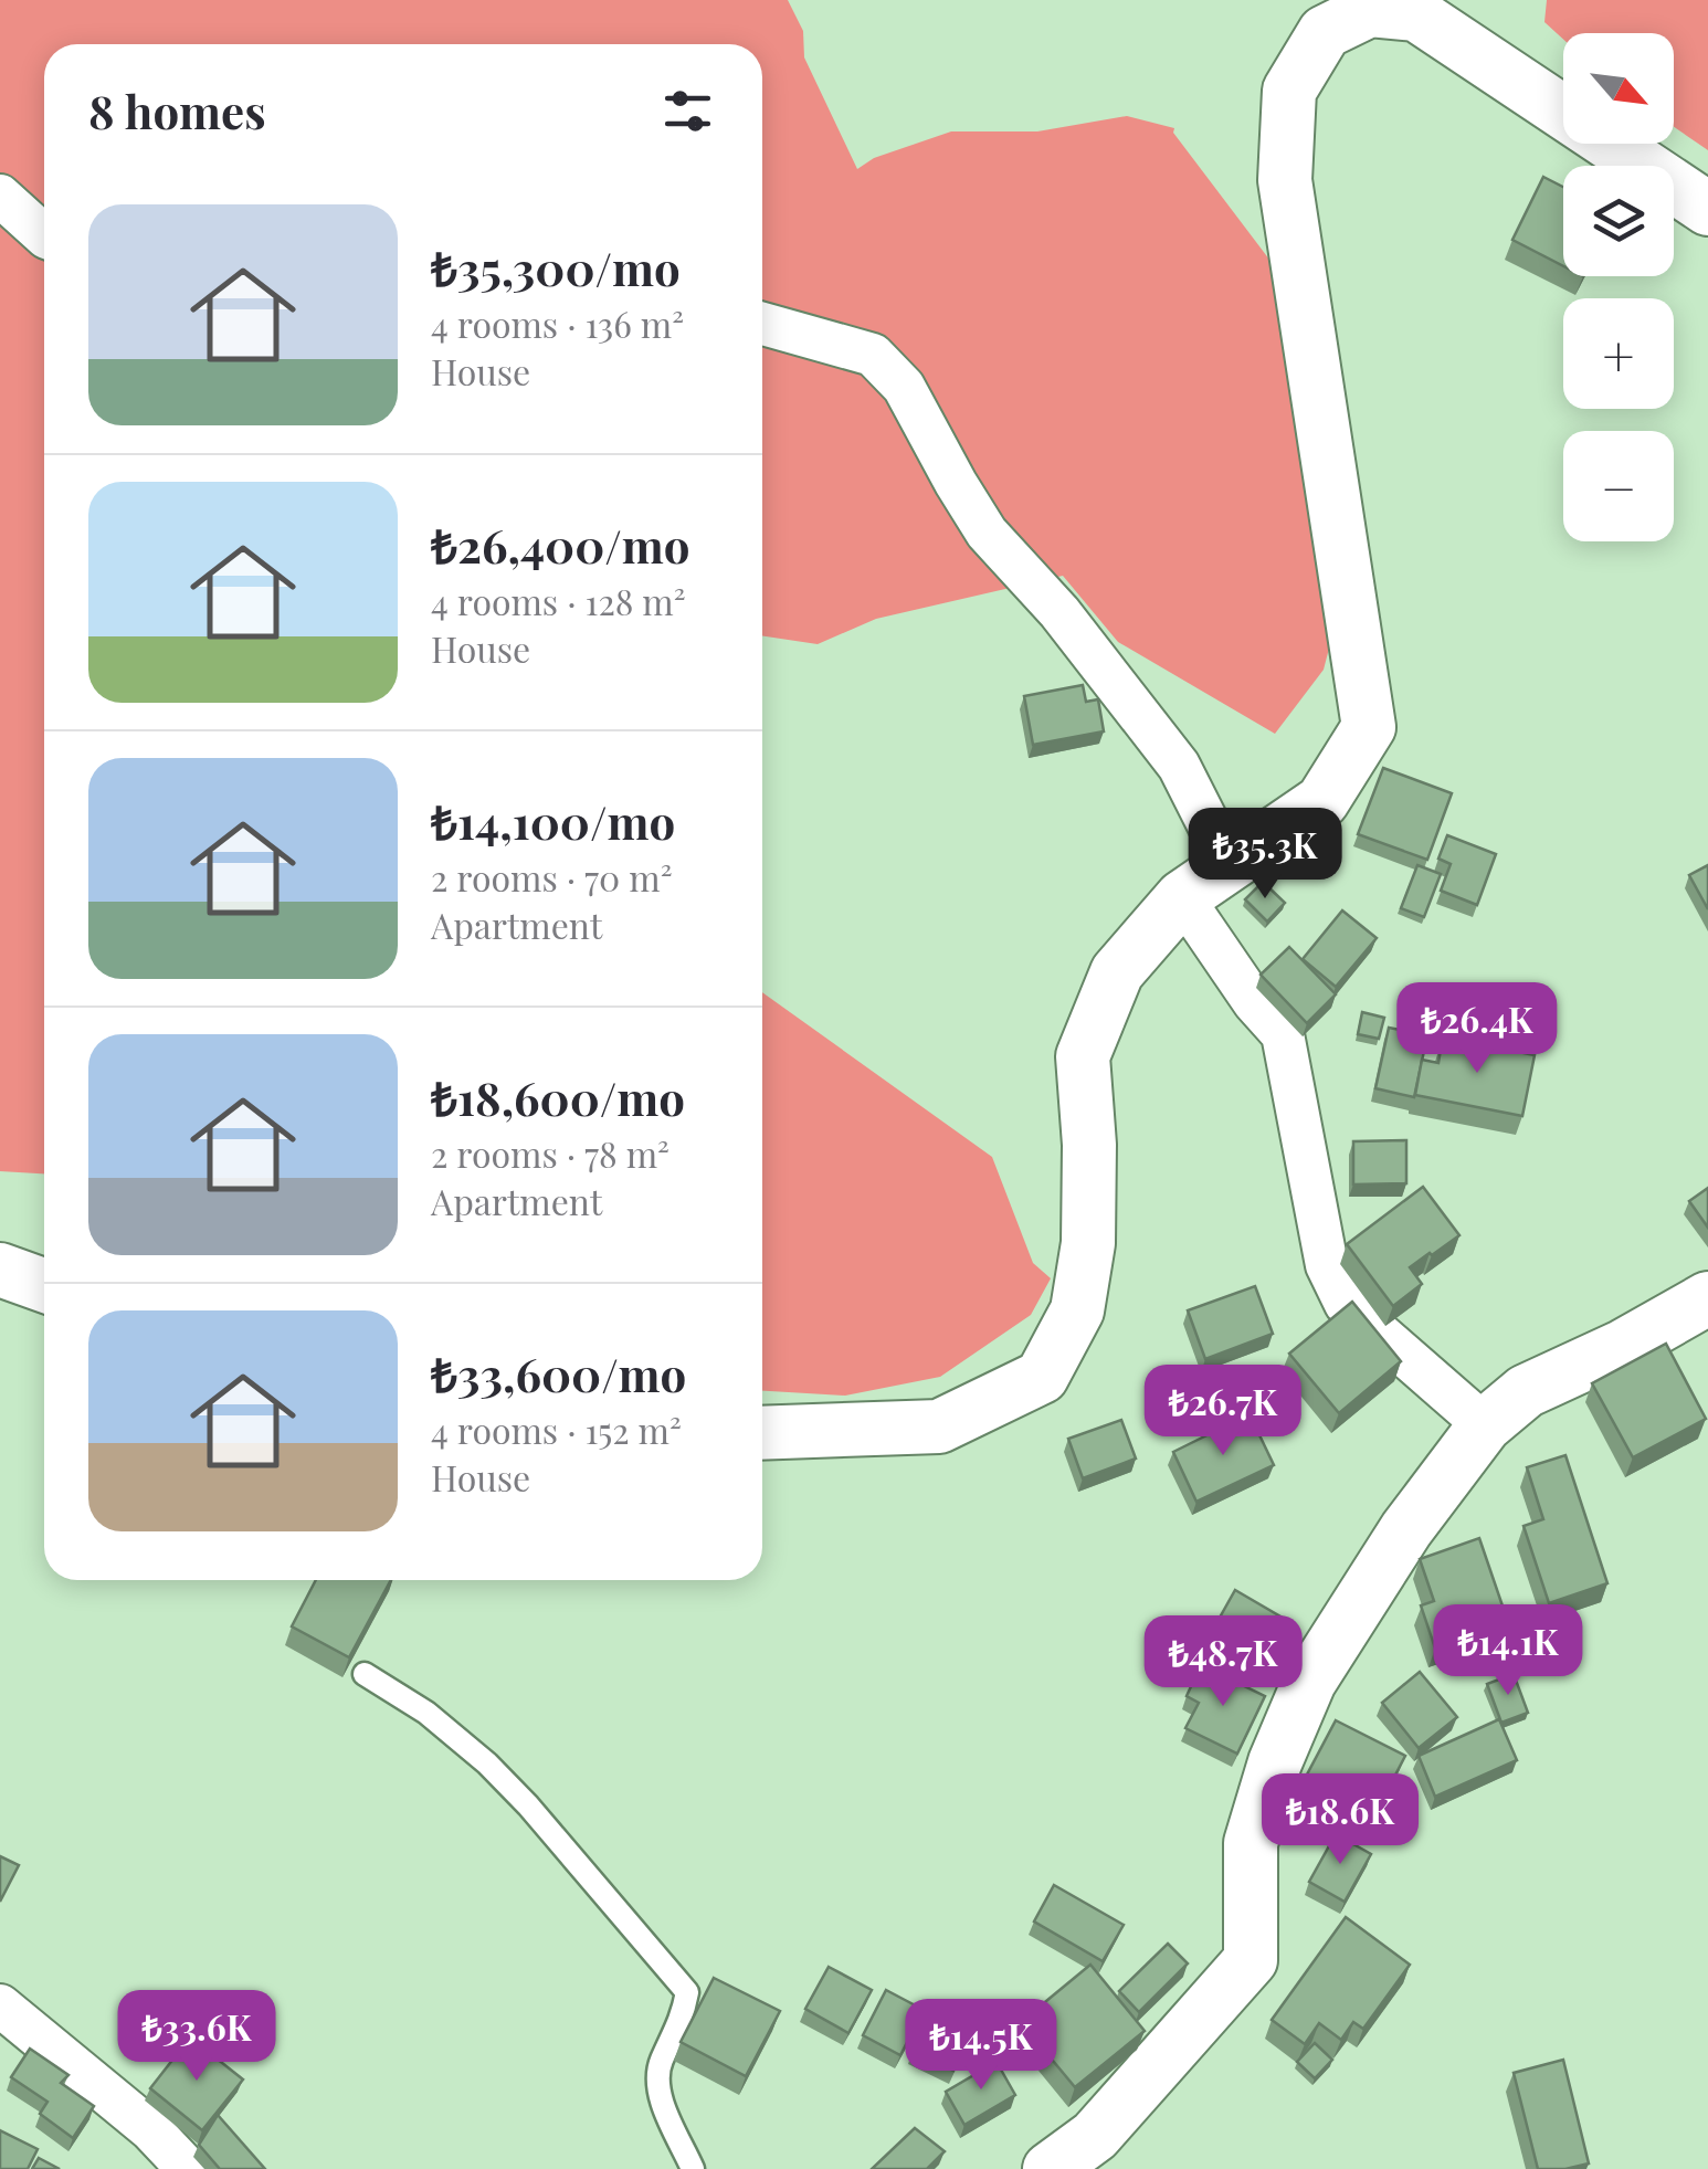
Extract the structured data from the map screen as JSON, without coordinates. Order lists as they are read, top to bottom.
{
  "north": "bottom right",
  "page": {
    "map_buttons": ["+", "−"],
    "heading": "8 homes",
    "list": [
      {
        "name": "₺35,300/mo",
        "note": "4 rooms · 136 m² · House"
      },
      {
        "name": "₺26,400/mo",
        "note": "4 rooms · 128 m² · House"
      },
      {
        "name": "₺14,100/mo",
        "note": "2 rooms · 70 m² · Apartment"
      },
      {
        "name": "₺18,600/mo",
        "note": "2 rooms · 78 m² · Apartment"
      },
      {
        "name": "₺33,600/mo",
        "note": "4 rooms · 152 m² · House"
      }
    ],
    "price": [
      "₺35.3K",
      "₺26.4K",
      "₺26.7K",
      "₺14.1K",
      "₺48.7K",
      "₺18.6K",
      "₺33.6K",
      "₺14.5K"
    ]
  }
}
